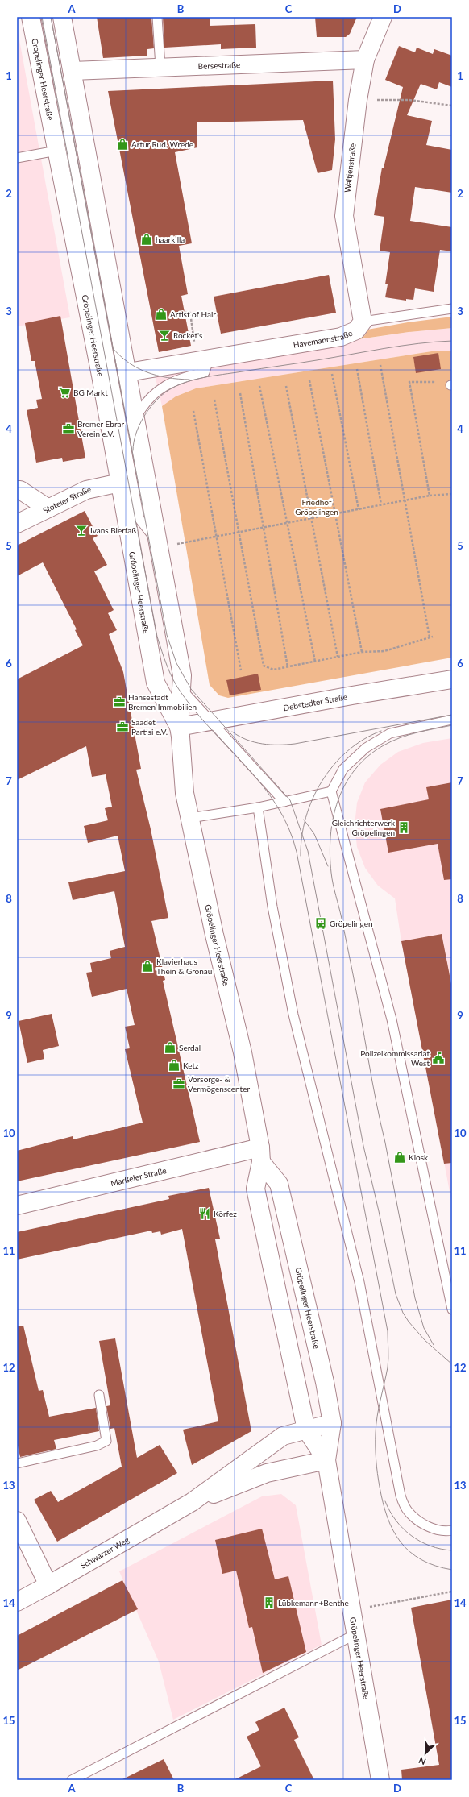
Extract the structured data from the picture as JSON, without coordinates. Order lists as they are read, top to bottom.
{
  "streets": {
    "main road": [
      "Bersestraße",
      "Gröpelinger Heerstraße",
      "Waltjenstraße",
      "Havemannstraße",
      "Stoteler Straße",
      "Debstedter Straße",
      "Marßeler Straße",
      "Schwarzer Weg"
    ]
  },
  "crossings": [
    ["Bersestraße", "Gröpelinger Heerstraße"],
    ["Bersestraße", "Waltjenstraße"],
    ["Gröpelinger Heerstraße", "Havemannstraße"],
    ["Gröpelinger Heerstraße", "Stoteler Straße"],
    ["Gröpelinger Heerstraße", "Debstedter Straße"],
    ["Gröpelinger Heerstraße", "Marßeler Straße"],
    ["Gröpelinger Heerstraße", "Schwarzer Weg"],
    ["Waltjenstraße", "Havemannstraße"]
  ],
  "parks": ["Friedhof Gröpelingen"],
  "places": {
    "shop": [
      "Artur Rud. Wrede",
      "haarkilla",
      "Artist of Hair",
      "Klavierhaus Thein & Gronau",
      "Serdal",
      "Ketz",
      "Kiosk"
    ],
    "bar": ["Rocket's", "Ivans Bierfaß"],
    "supermarket": ["BG Markt"],
    "office": [
      "Bremer Ebrar Verein e.V.",
      "Hansestadt Bremen Immobilien",
      "Saadet Partisi e.V.",
      "Vorsorge- & Vermögenscenter"
    ],
    "building": ["Gleichrichterwerk Gröpelingen", "Lübkemann+Benthe"],
    "bus stop": ["Gröpelingen"],
    "public building": ["Polizeikommissariat West"],
    "restaurant": ["Körfez"]
  },
  "north": "bottom left",
  "grid": {
    "columns": [
      "A",
      "B",
      "C",
      "D"
    ],
    "rows": [
      "1",
      "2",
      "3",
      "4",
      "5",
      "6",
      "7",
      "8",
      "9",
      "10",
      "11",
      "12",
      "13",
      "14",
      "15"
    ]
  }
}
